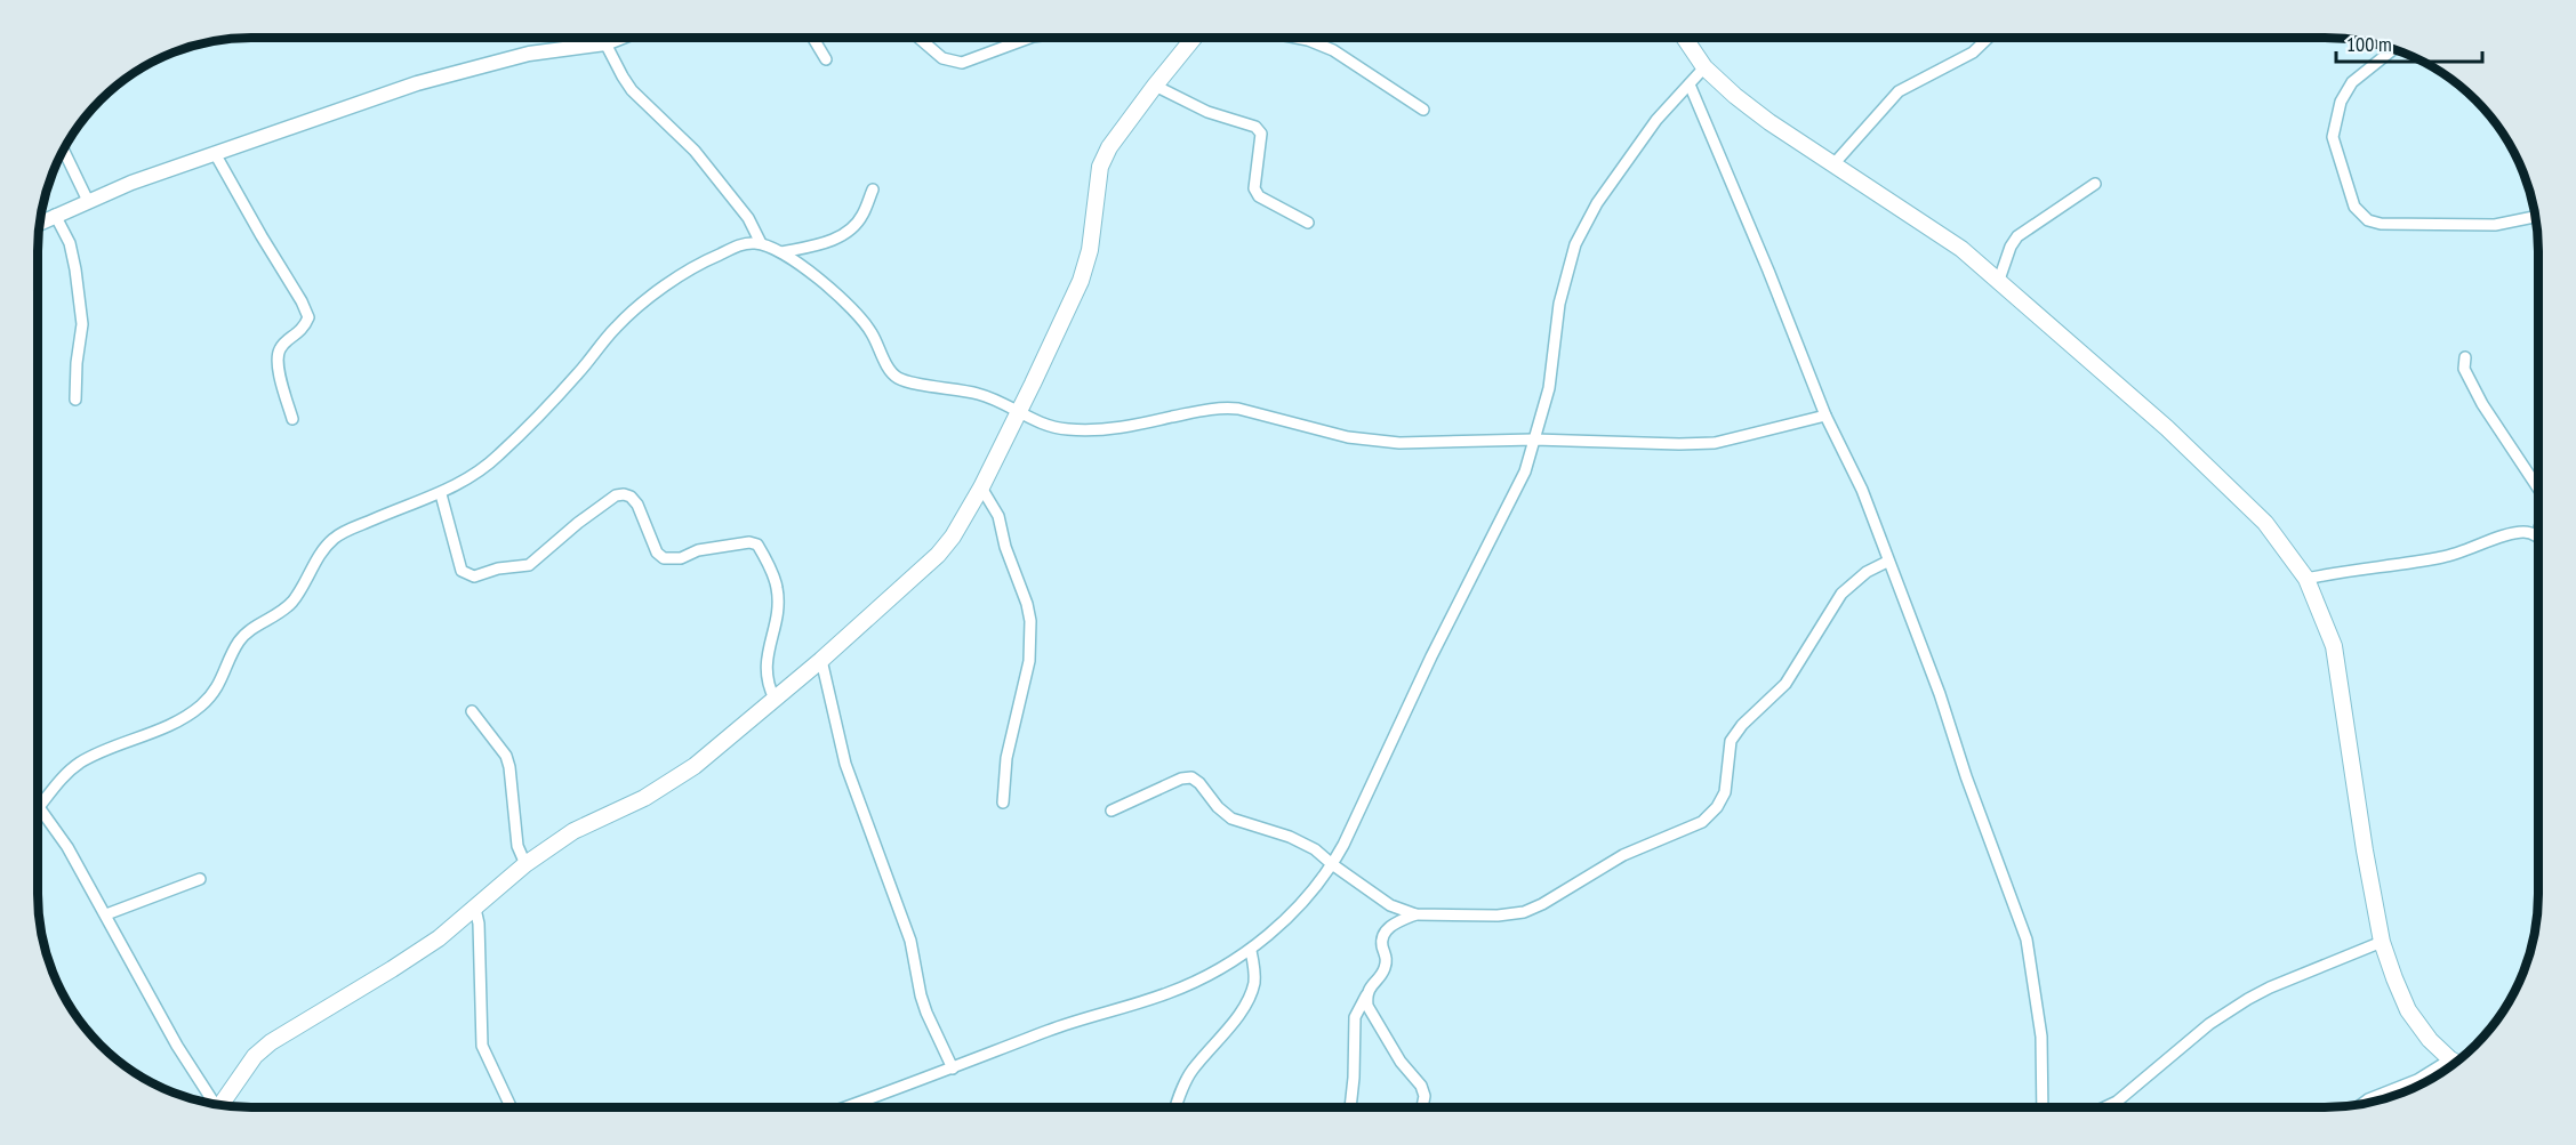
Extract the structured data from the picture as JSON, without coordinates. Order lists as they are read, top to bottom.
{
  "scale_bar": "100 m"
}
